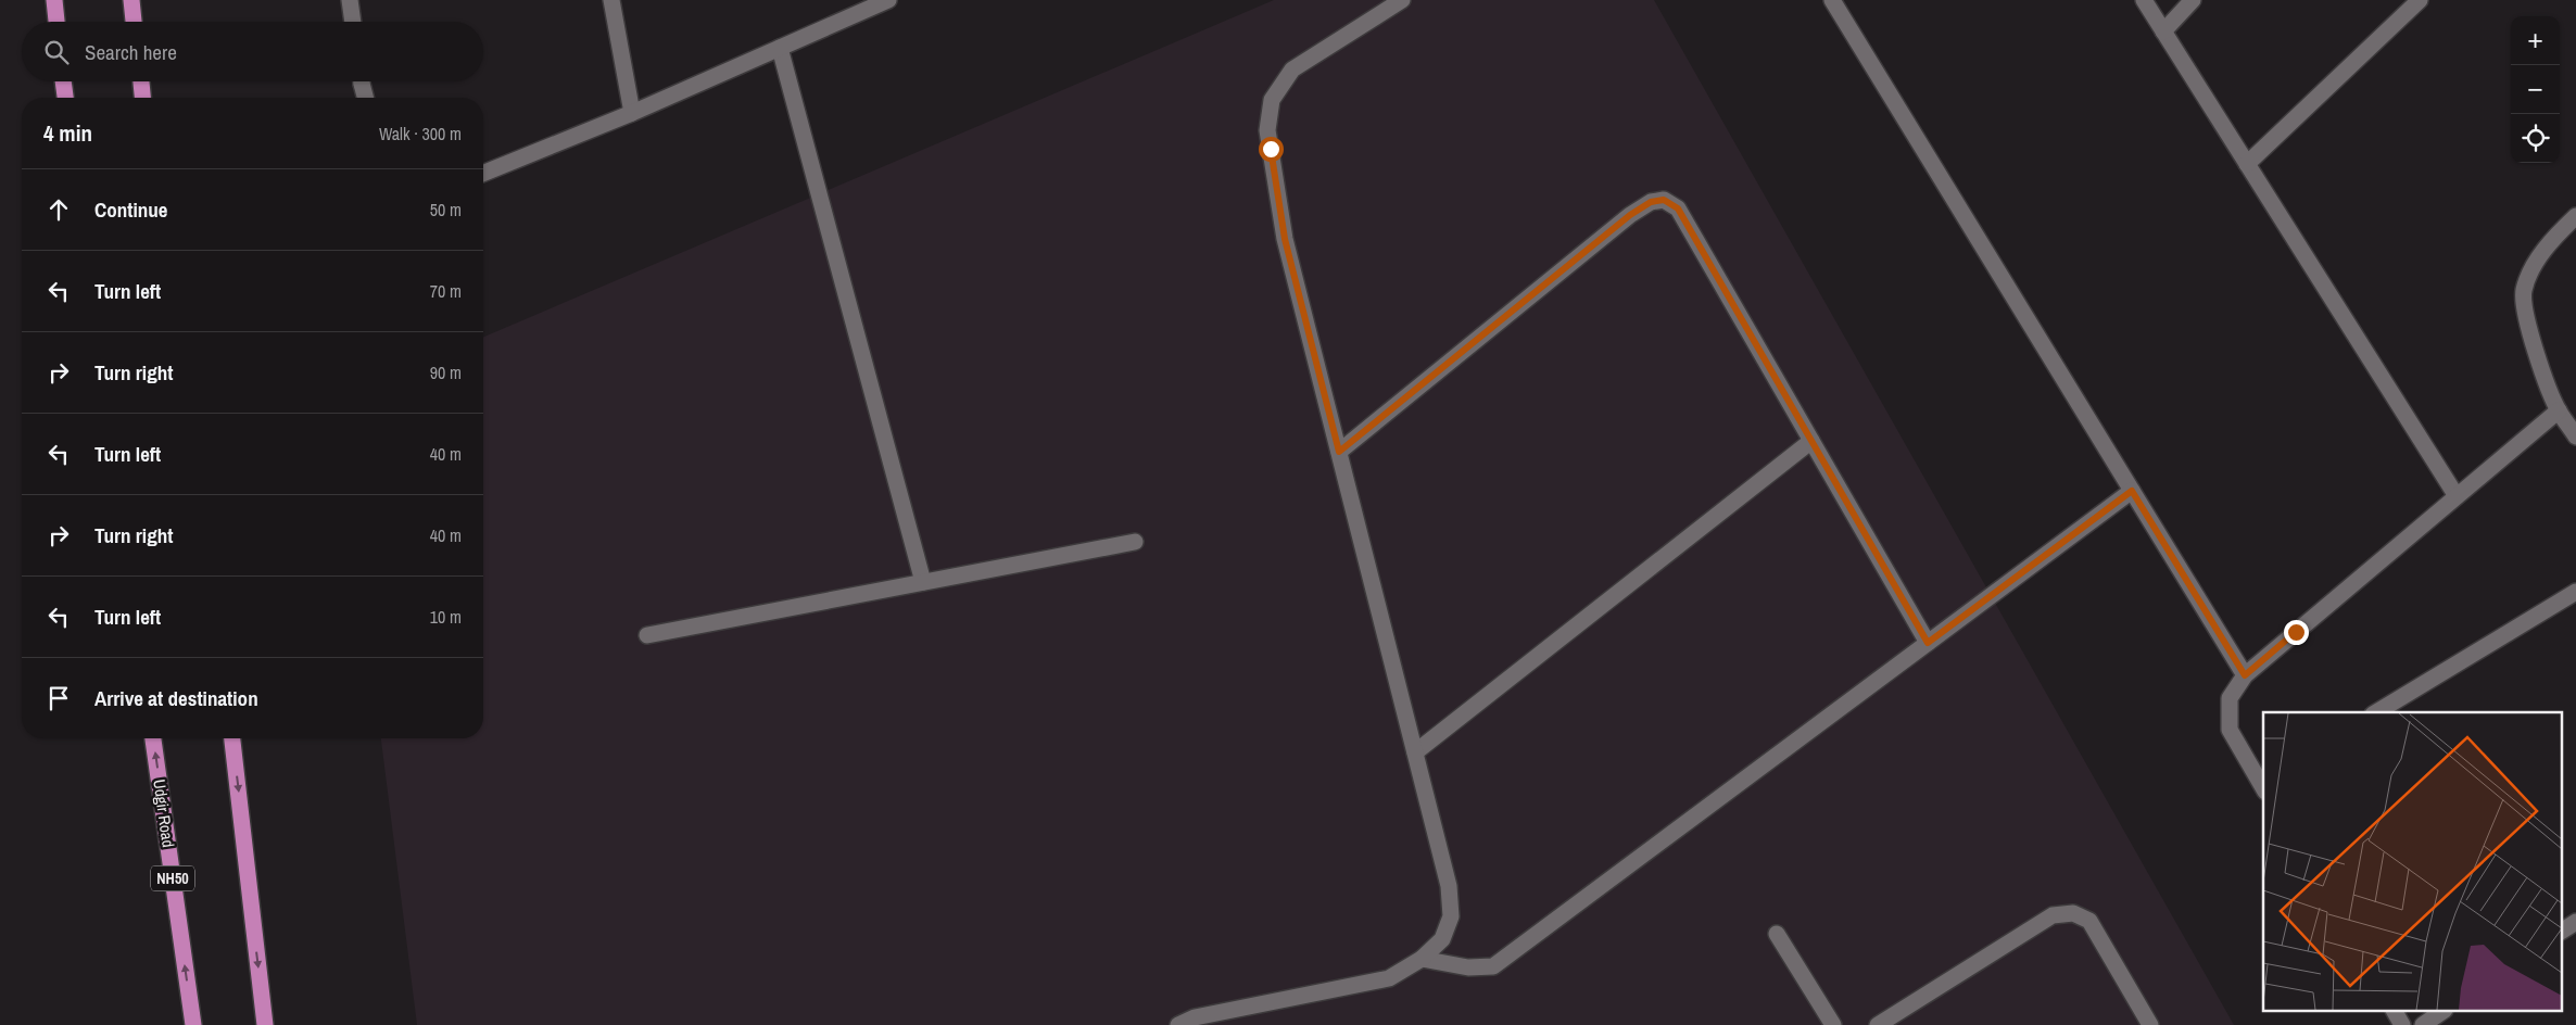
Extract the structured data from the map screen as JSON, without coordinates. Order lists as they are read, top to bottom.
{
  "streets": {
    "highway": ["Udgir Road", "NH50"]
  },
  "page": {
    "map_buttons": ["+", "−"],
    "search": "Search here",
    "heading": ["4 min", "Walk · 300 m"],
    "list": [
      ["Continue", "50 m"],
      ["Turn left", "70 m"],
      ["Turn right", "90 m"],
      ["Turn left", "40 m"],
      ["Turn right", "40 m"],
      ["Turn left", "10 m"],
      "Arrive at destination"
    ]
  }
}
